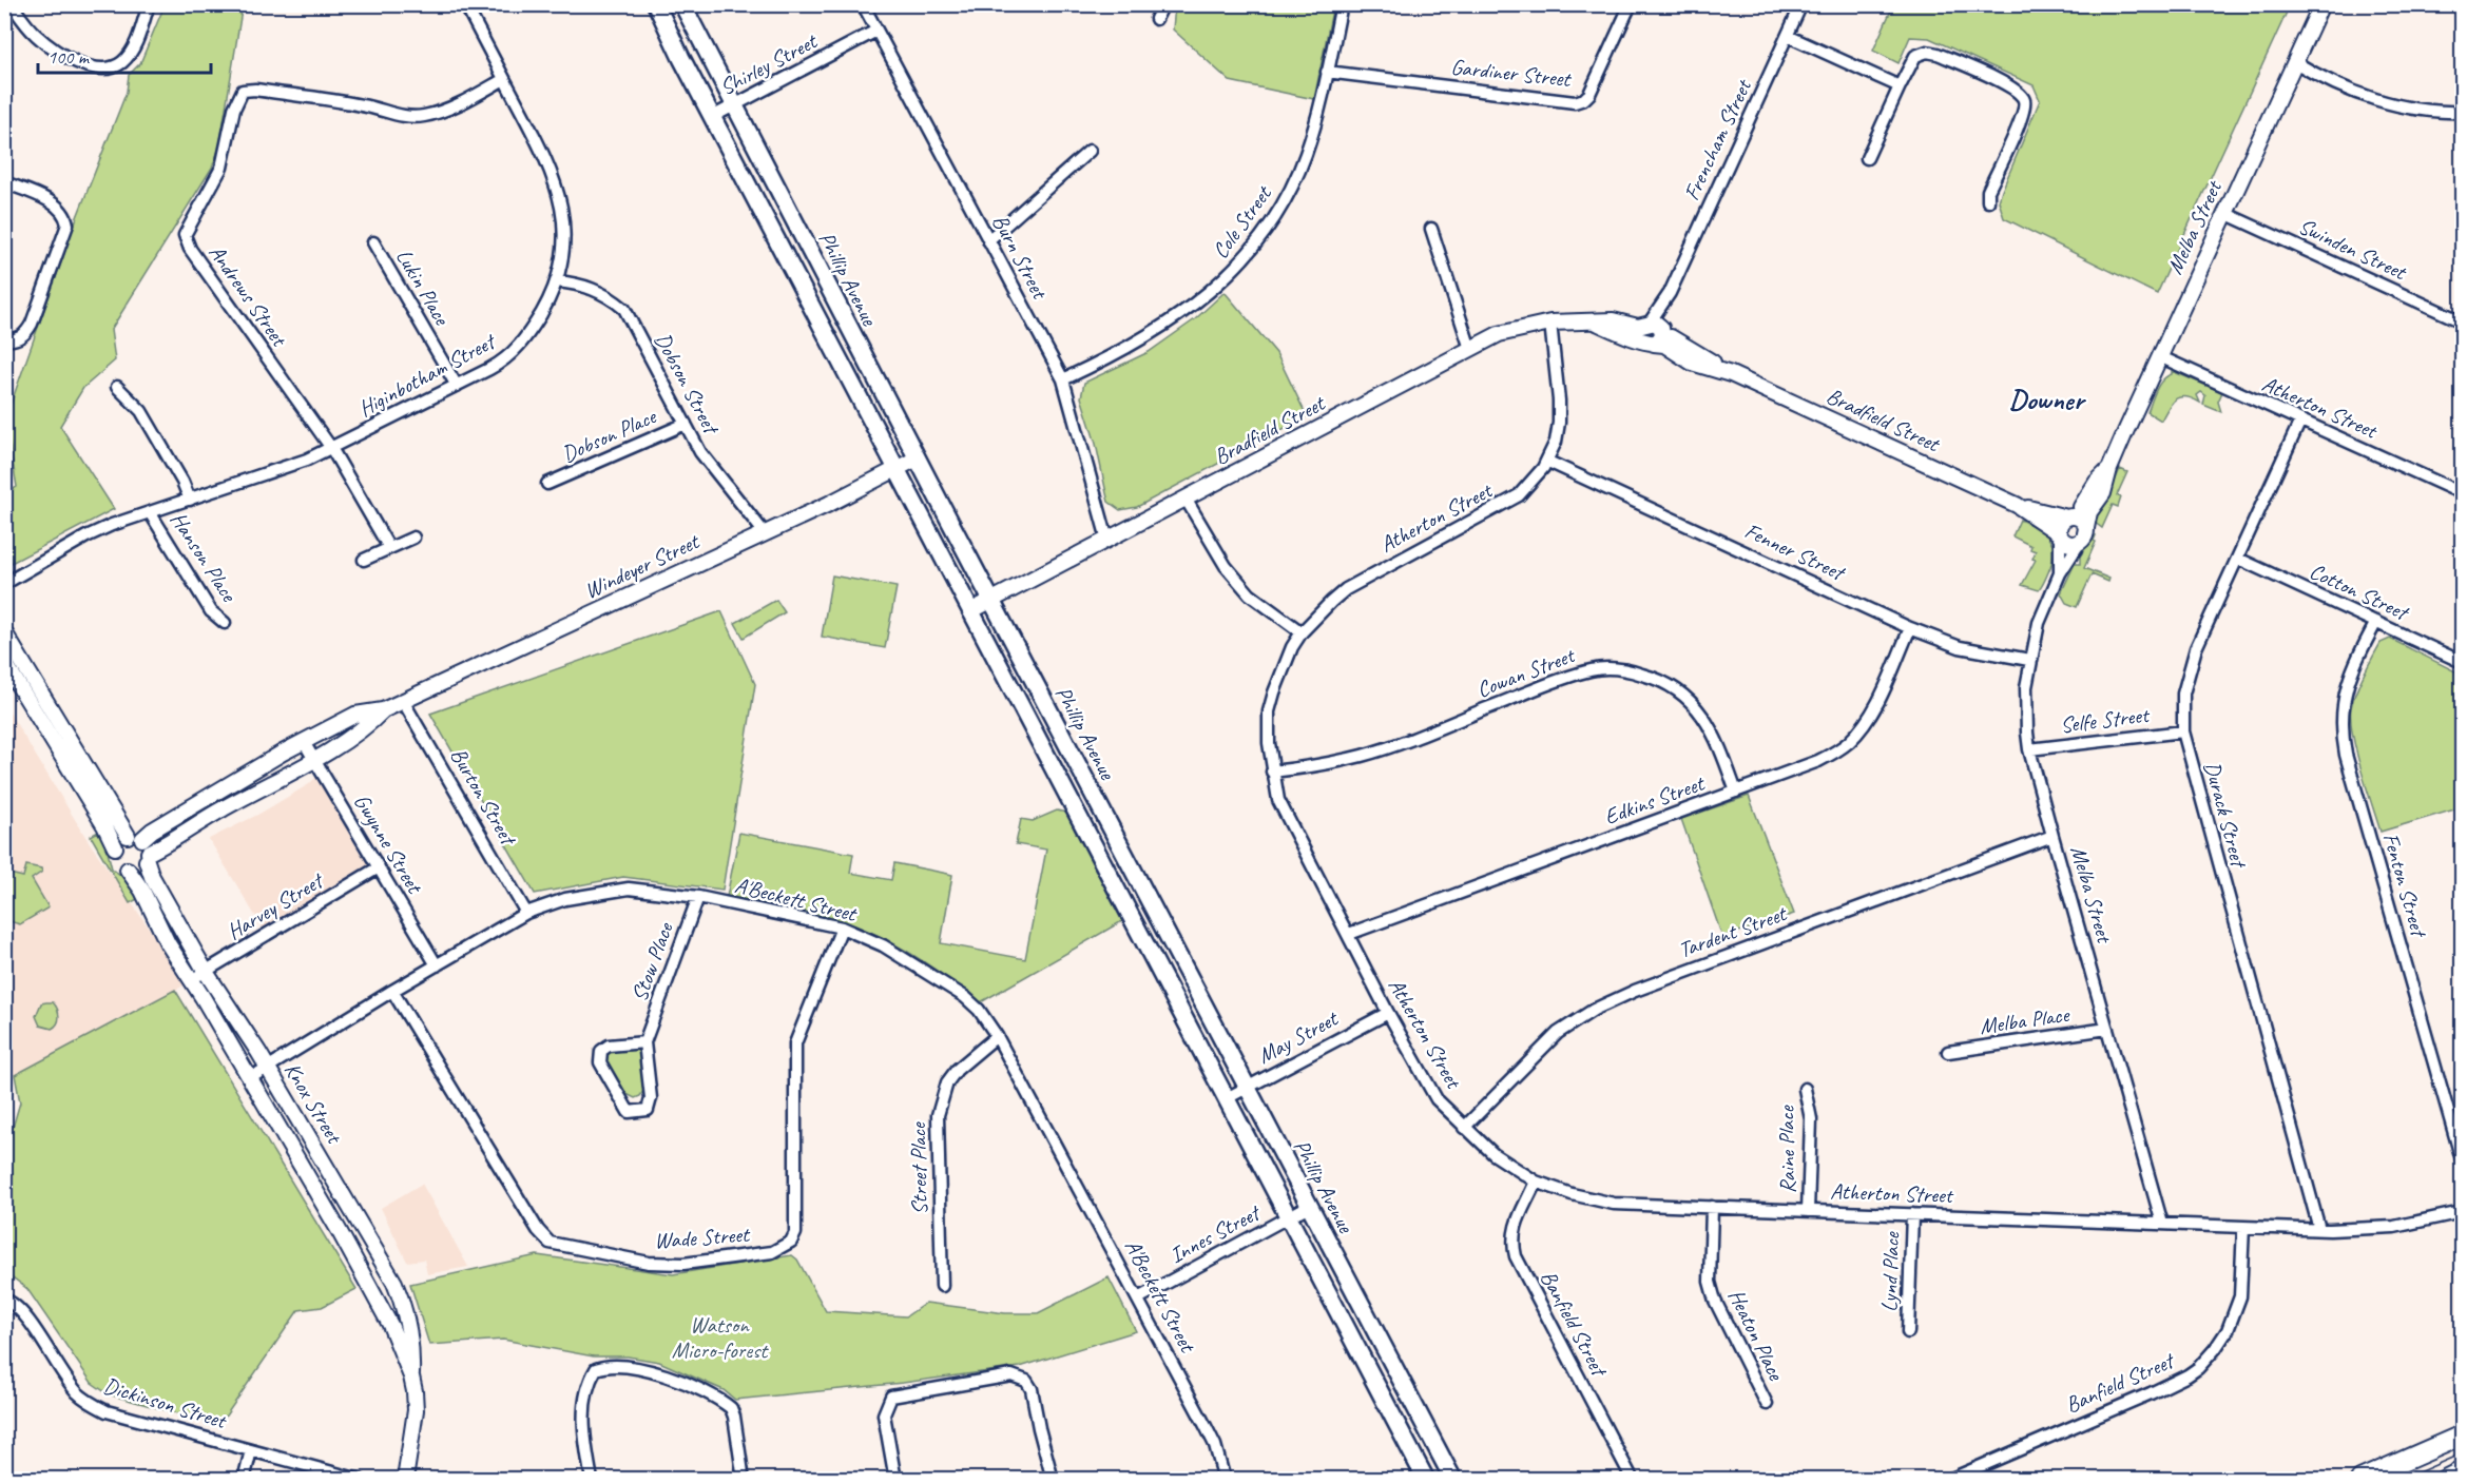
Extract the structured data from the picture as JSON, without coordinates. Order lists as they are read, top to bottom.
{
  "streets": {
    "main road": ["Phillip Avenue"],
    "street": [
      "Shirley Street",
      "Gardiner Street",
      "Frencham Street",
      "Cole Street",
      "Melba Street",
      "Swinden Street",
      "Burn Street",
      "Lukin Place",
      "Andrews Street",
      "Higinbotham Street",
      "Dobson Street",
      "Atherton Street",
      "Bradfield Street",
      "Dobson Place",
      "Fenner Street",
      "Hanson Place",
      "Windeyer Street",
      "Cotton Street",
      "Cowan Street",
      "Selfe Street",
      "Burton Street",
      "Edkins Street",
      "Durack Street",
      "Gwynne Street",
      "Fenton Street",
      "A'Beckett Street",
      "Harvey Street",
      "Tardent Street",
      "Stow Place",
      "Melba Place",
      "May Street",
      "Knox Street",
      "Raine Place",
      "Street Place",
      "Innes Street",
      "Wade Street",
      "Lynd Place",
      "Banfield Street",
      "Heaton Place",
      "Dickinson Street"
    ]
  },
  "crossings": [
    ["Shirley Street", "Burn Street"],
    ["Shirley Street", "Phillip Avenue"],
    ["Gardiner Street", "Cole Street"],
    ["Frencham Street", "Bradfield Street"],
    ["Cole Street", "Burn Street"],
    ["Melba Street", "Swinden Street"],
    ["Melba Street", "Atherton Street"],
    ["Melba Street", "Bradfield Street"],
    ["Melba Street", "Fenner Street"],
    ["Melba Street", "Selfe Street"],
    ["Melba Street", "Tardent Street"],
    ["Melba Street", "Melba Place"],
    ["Burn Street", "Bradfield Street"],
    ["Phillip Avenue", "Bradfield Street"],
    ["Phillip Avenue", "Windeyer Street"],
    ["Phillip Avenue", "May Street"],
    ["Phillip Avenue", "Innes Street"],
    ["Lukin Place", "Higinbotham Street"],
    ["Andrews Street", "Higinbotham Street"],
    ["Higinbotham Street", "Dobson Street"],
    ["Higinbotham Street", "Hanson Place"],
    ["Dobson Street", "Dobson Place"],
    ["Dobson Street", "Windeyer Street"],
    ["Atherton Street", "Bradfield Street"],
    ["Atherton Street", "Fenner Street"],
    ["Atherton Street", "Cowan Street"],
    ["Atherton Street", "Edkins Street"],
    ["Atherton Street", "Durack Street"],
    ["Atherton Street", "Tardent Street"],
    ["Atherton Street", "May Street"],
    ["Atherton Street", "Raine Place"],
    ["Atherton Street", "Lynd Place"],
    ["Atherton Street", "Banfield Street"],
    ["Atherton Street", "Heaton Place"],
    ["Fenner Street", "Edkins Street"],
    ["Windeyer Street", "Burton Street"],
    ["Windeyer Street", "Gwynne Street"],
    ["Windeyer Street", "Knox Street"],
    ["Cotton Street", "Durack Street"],
    ["Cotton Street", "Fenton Street"],
    ["Cowan Street", "Edkins Street"],
    ["Selfe Street", "Durack Street"],
    ["Burton Street", "A'Beckett Street"],
    ["Gwynne Street", "A'Beckett Street"],
    ["Gwynne Street", "Harvey Street"],
    ["A'Beckett Street", "Stow Place"],
    ["A'Beckett Street", "Knox Street"],
    ["A'Beckett Street", "Street Place"],
    ["A'Beckett Street", "Innes Street"],
    ["A'Beckett Street", "Wade Street"],
    ["Harvey Street", "Knox Street"]
  ],
  "districts": ["Downer"],
  "parks": ["Watson Micro-forest"],
  "scale_bar": "100 m"
}
